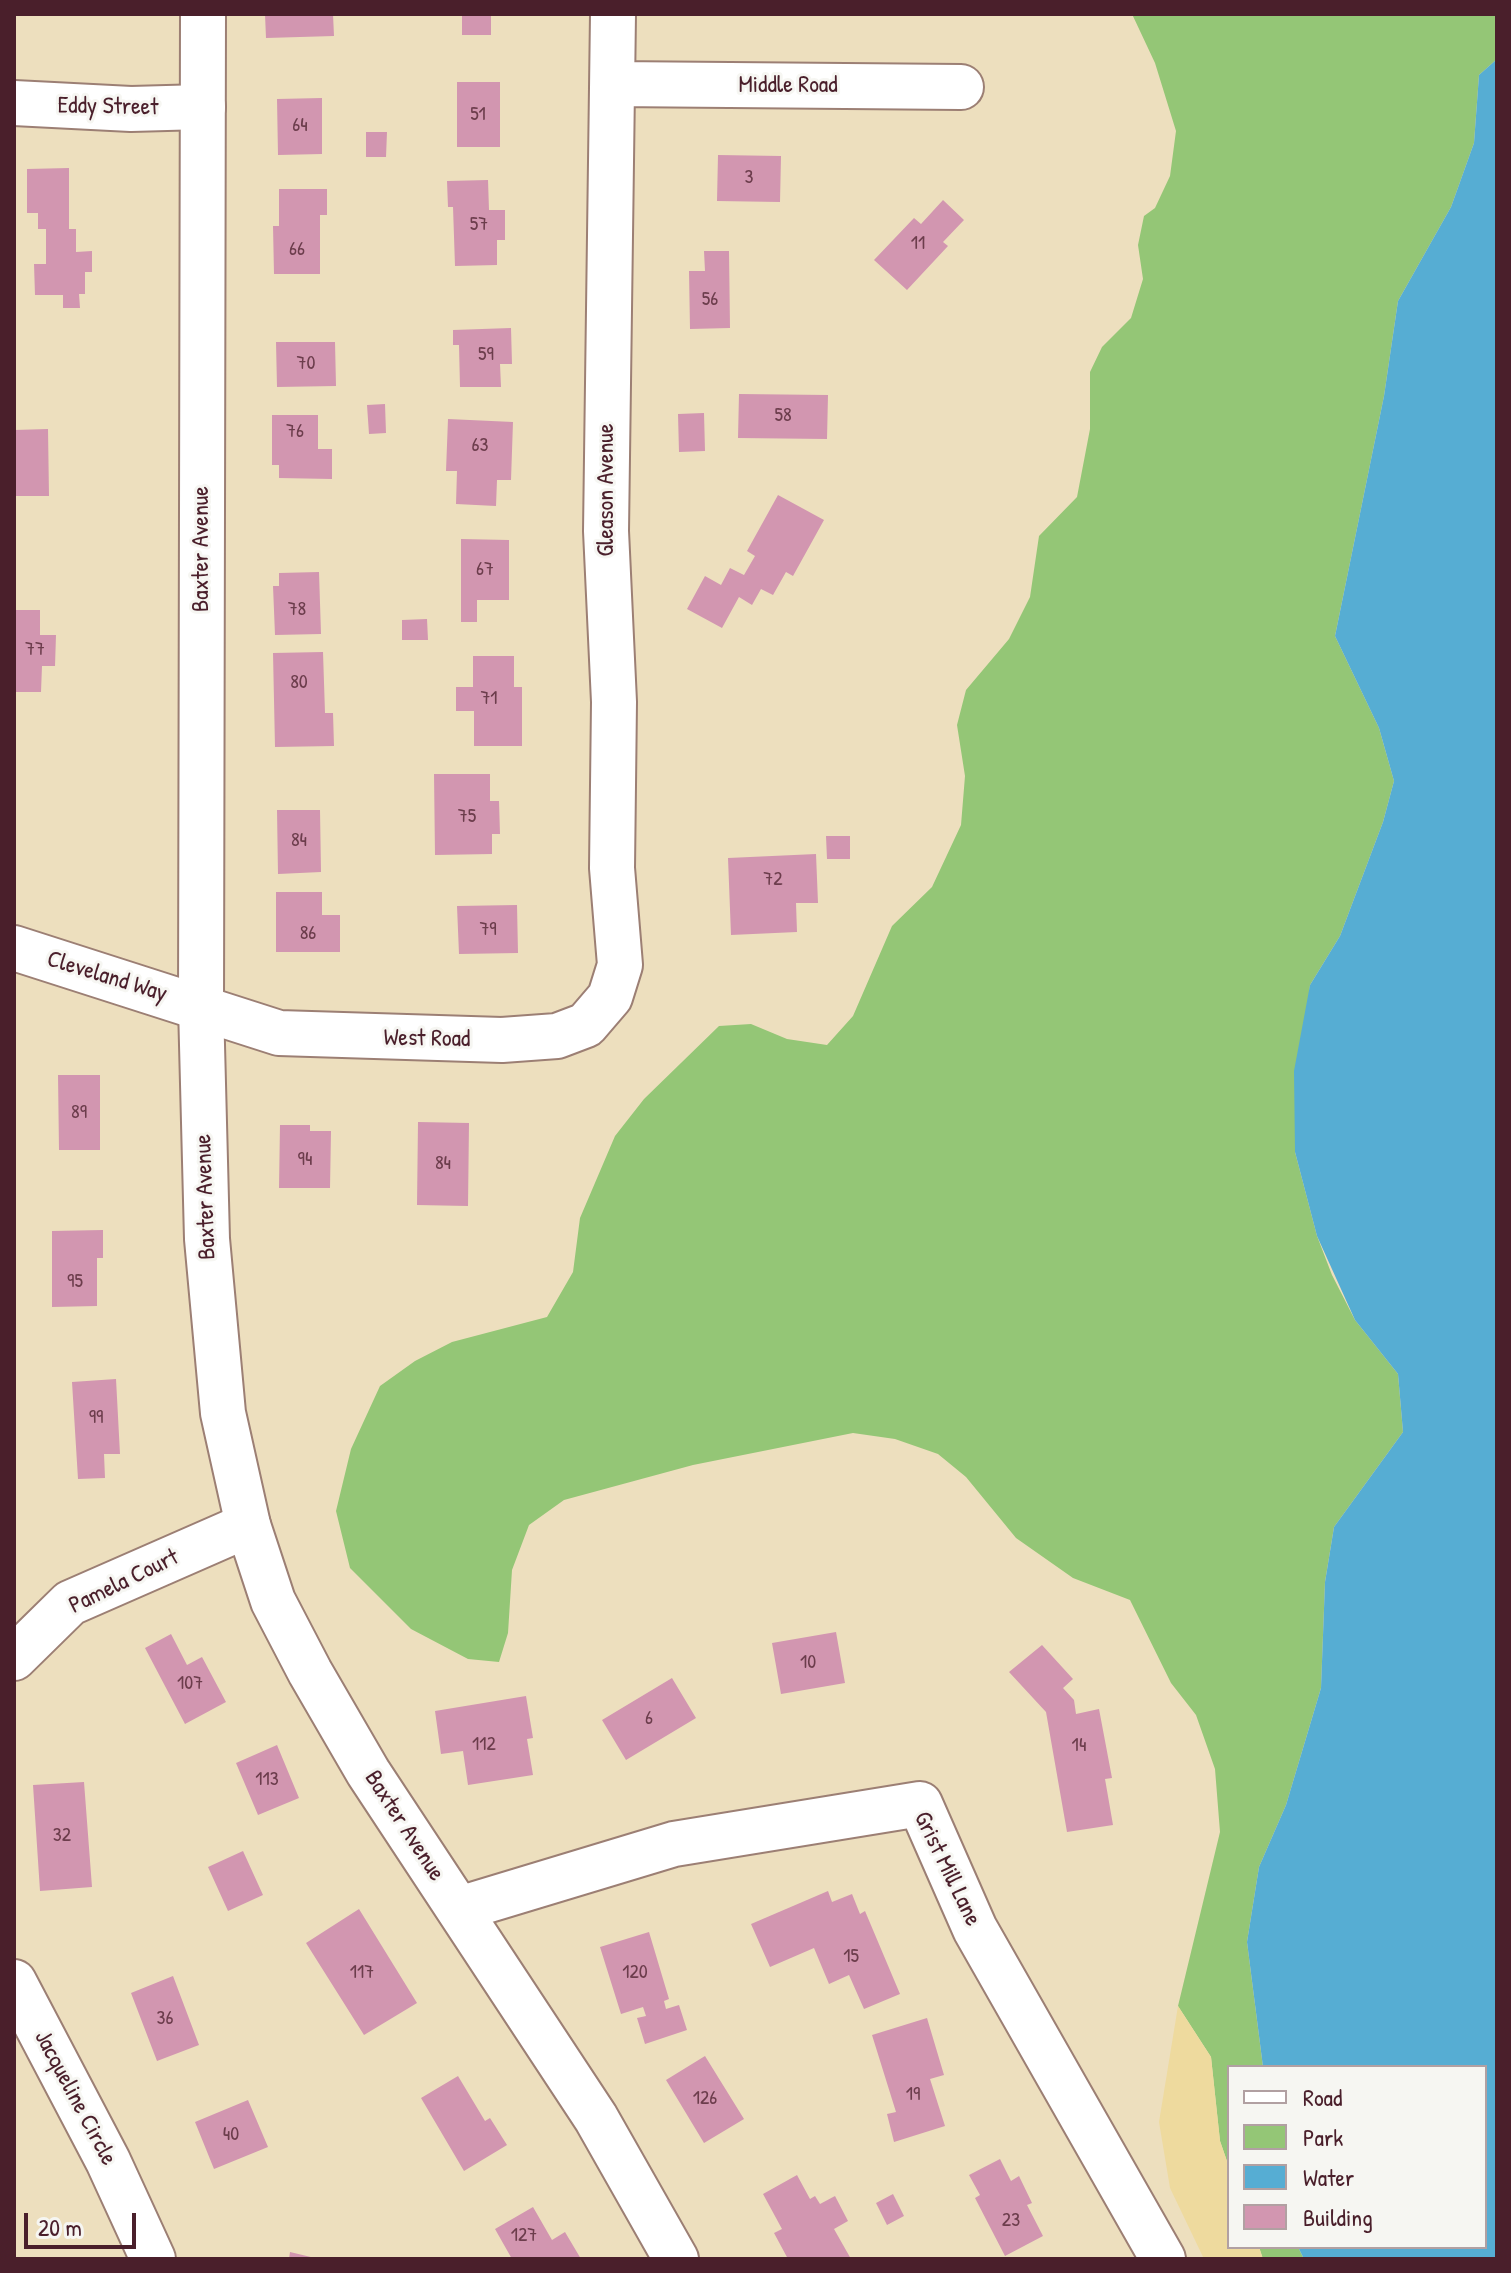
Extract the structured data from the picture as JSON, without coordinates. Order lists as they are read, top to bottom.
{
  "streets": {
    "street": [
      "Middle Road",
      "Eddy Street",
      "Gleason Avenue",
      "Baxter Avenue",
      "Cleveland Way",
      "West Road",
      "Pamela Court",
      "Grist Mill Lane",
      "Jacqueline Circle"
    ]
  },
  "crossings": [
    ["Middle Road", "Gleason Avenue"],
    ["Eddy Street", "Baxter Avenue"],
    ["Gleason Avenue", "West Road"],
    ["Baxter Avenue", "Cleveland Way"],
    ["Baxter Avenue", "West Road"],
    ["Baxter Avenue", "Pamela Court"],
    ["Baxter Avenue", "Grist Mill Lane"],
    ["Cleveland Way", "West Road"]
  ],
  "house_numbers": [
    "51",
    "64",
    "3",
    "57",
    "11",
    "66",
    "56",
    "59",
    "70",
    "58",
    "76",
    "63",
    "67",
    "78",
    "77",
    "80",
    "71",
    "75",
    "84",
    "72",
    "79",
    "86",
    "89",
    "94",
    "84",
    "95",
    "99",
    "10",
    "107",
    "6",
    "112",
    "14",
    "113",
    "32",
    "15",
    "117",
    "120",
    "36",
    "19",
    "126",
    "40",
    "23",
    "127"
  ],
  "legend": [
    "Road",
    "Park",
    "Water",
    "Building"
  ],
  "scale_bar": "20 m"
}
